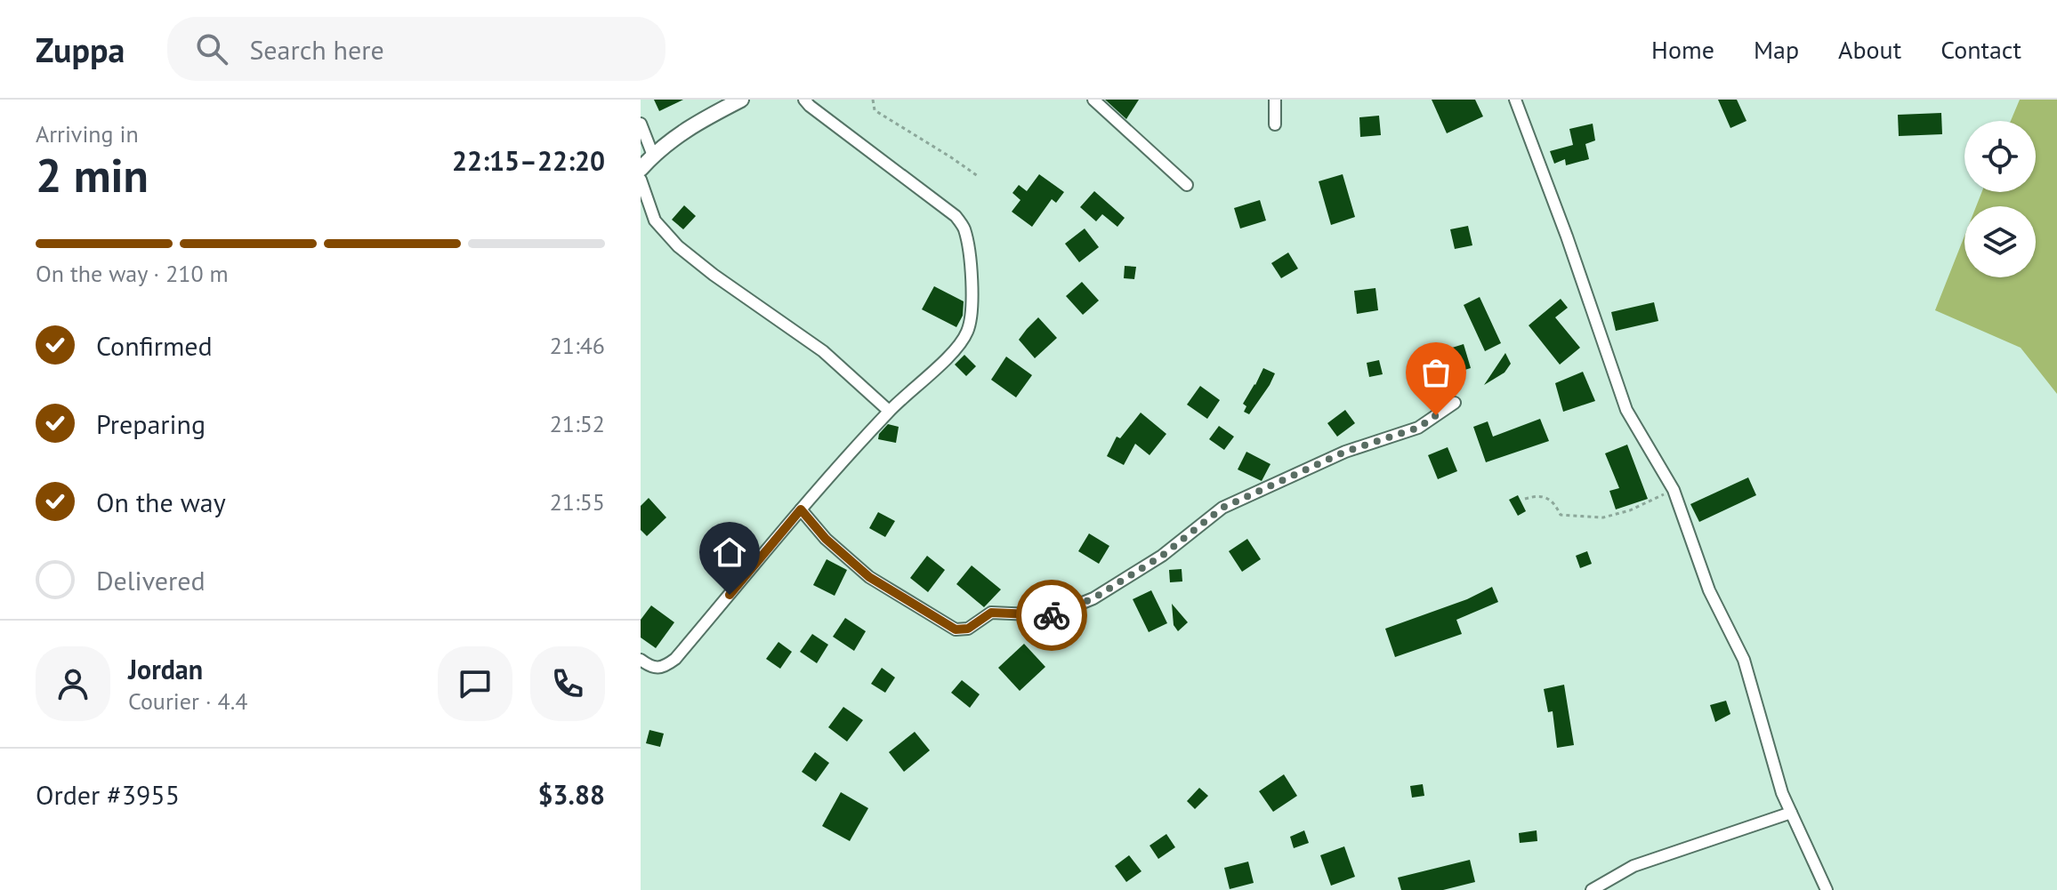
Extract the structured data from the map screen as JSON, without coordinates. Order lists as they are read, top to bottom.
{
  "page": {
    "header": "Zuppa",
    "search": "Search here",
    "nav": [
      "Home",
      "Map",
      "About",
      "Contact"
    ],
    "heading": ["2 min", "Arriving in", "22:15–22:20"],
    "panel": [
      "Jordan",
      "Courier · 4.4",
      "Order #3955",
      "$3.88"
    ],
    "bar": "On the way · 210 m",
    "list": [
      ["Confirmed", "21:46"],
      ["Preparing", "21:52"],
      ["On the way", "21:55"],
      "Delivered"
    ]
  }
}
